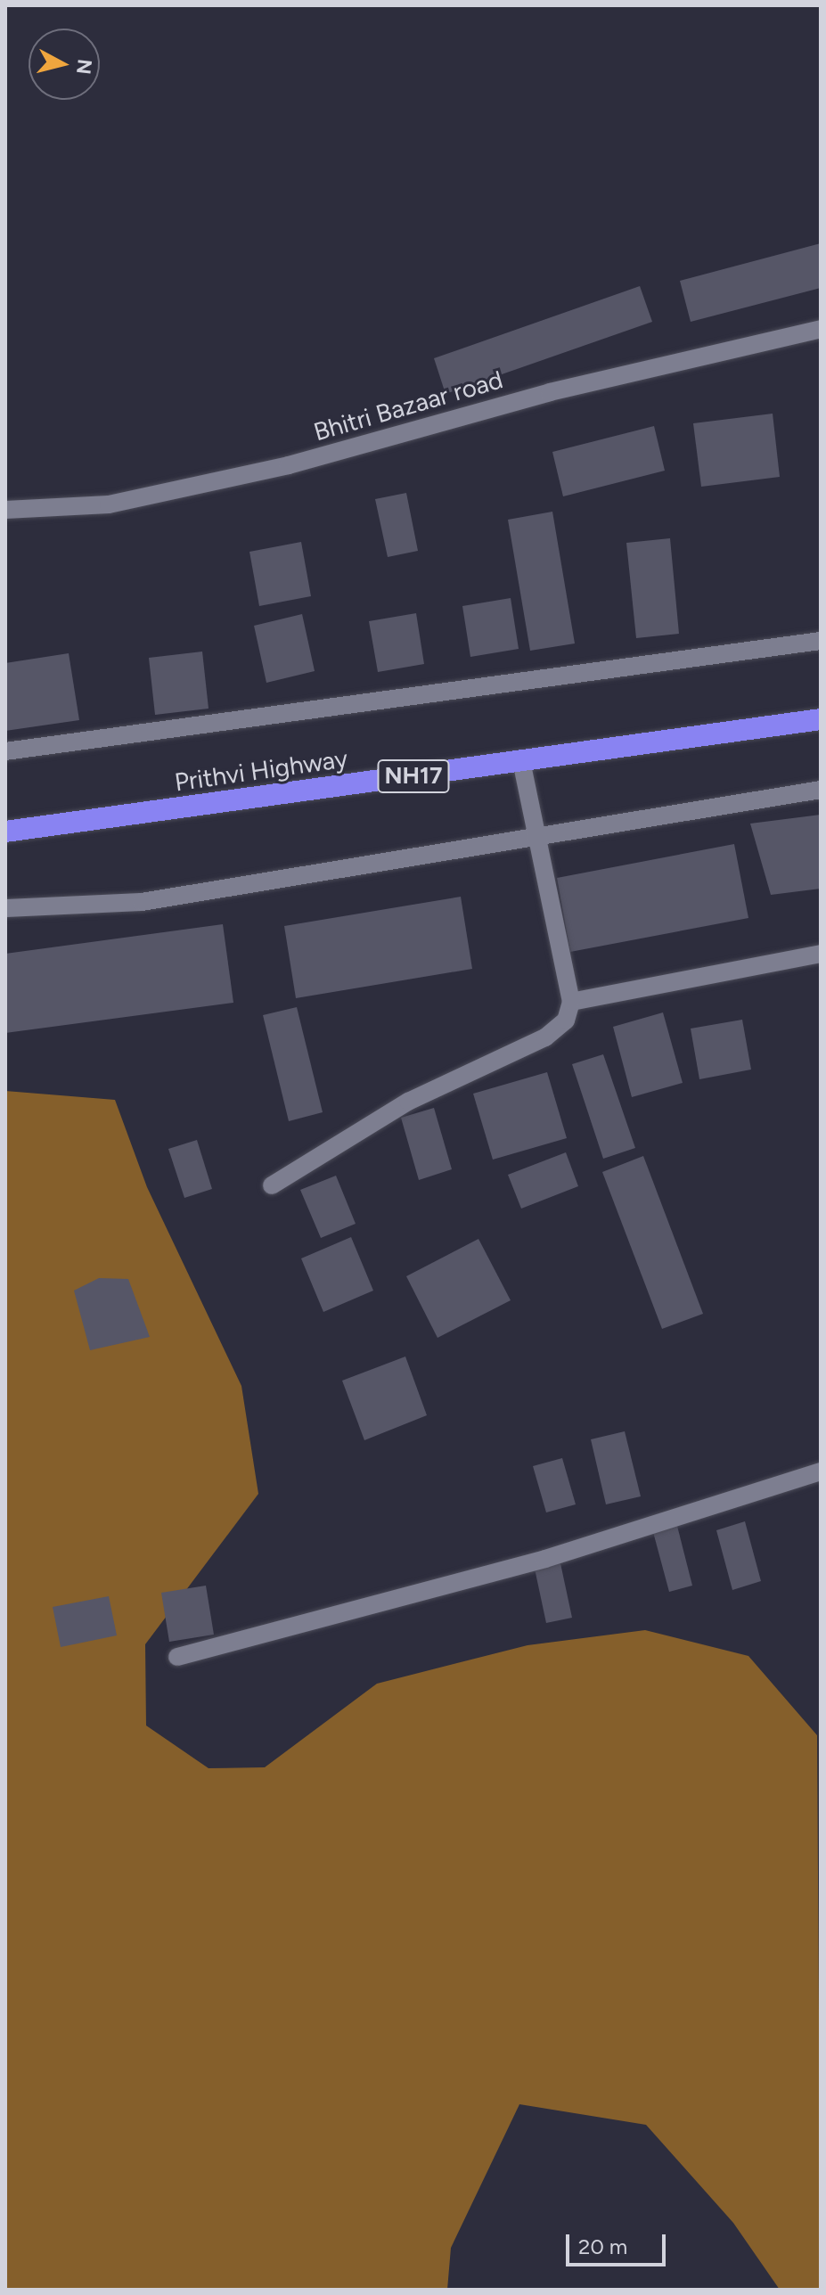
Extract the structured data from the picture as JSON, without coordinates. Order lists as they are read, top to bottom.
{
  "streets": {
    "highway": ["Prithvi Highway", "NH17"],
    "street": ["Bhitri Bazaar road"]
  },
  "scale_bar": "20 m",
  "north": "right"
}
